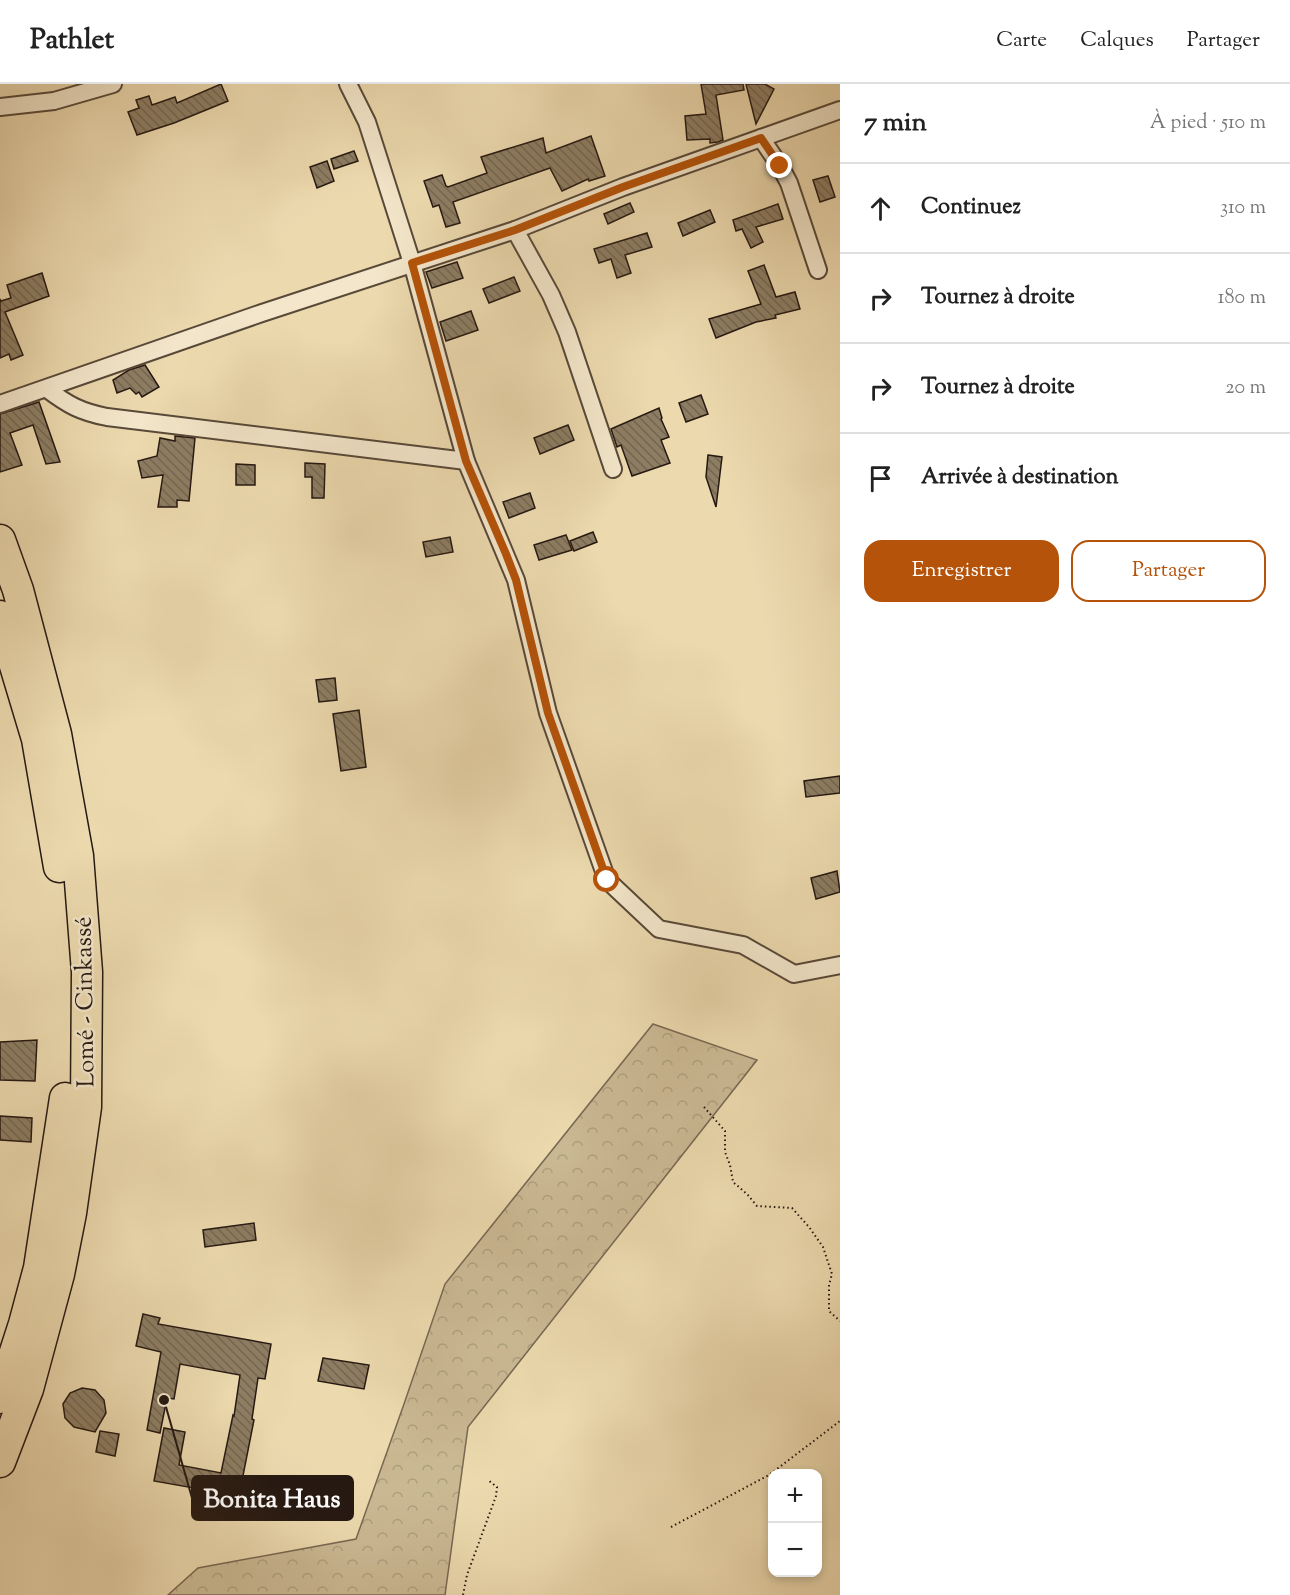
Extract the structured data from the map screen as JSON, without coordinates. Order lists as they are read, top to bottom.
{
  "streets": {
    "highway": ["Lomé - Cinkassé"]
  },
  "places": ["Bonita Haus"],
  "page": {
    "header": "Pathlet",
    "nav": ["Carte", "Calques", "Partager"],
    "heading": ["7 min", "À pied · 510 m"],
    "list": [
      ["Continuez", "310 m"],
      ["Tournez à droite", "180 m"],
      ["Tournez à droite", "20 m"],
      "Arrivée à destination"
    ],
    "buttons": ["Enregistrer", "Partager"],
    "map_buttons": ["+", "−"]
  }
}
